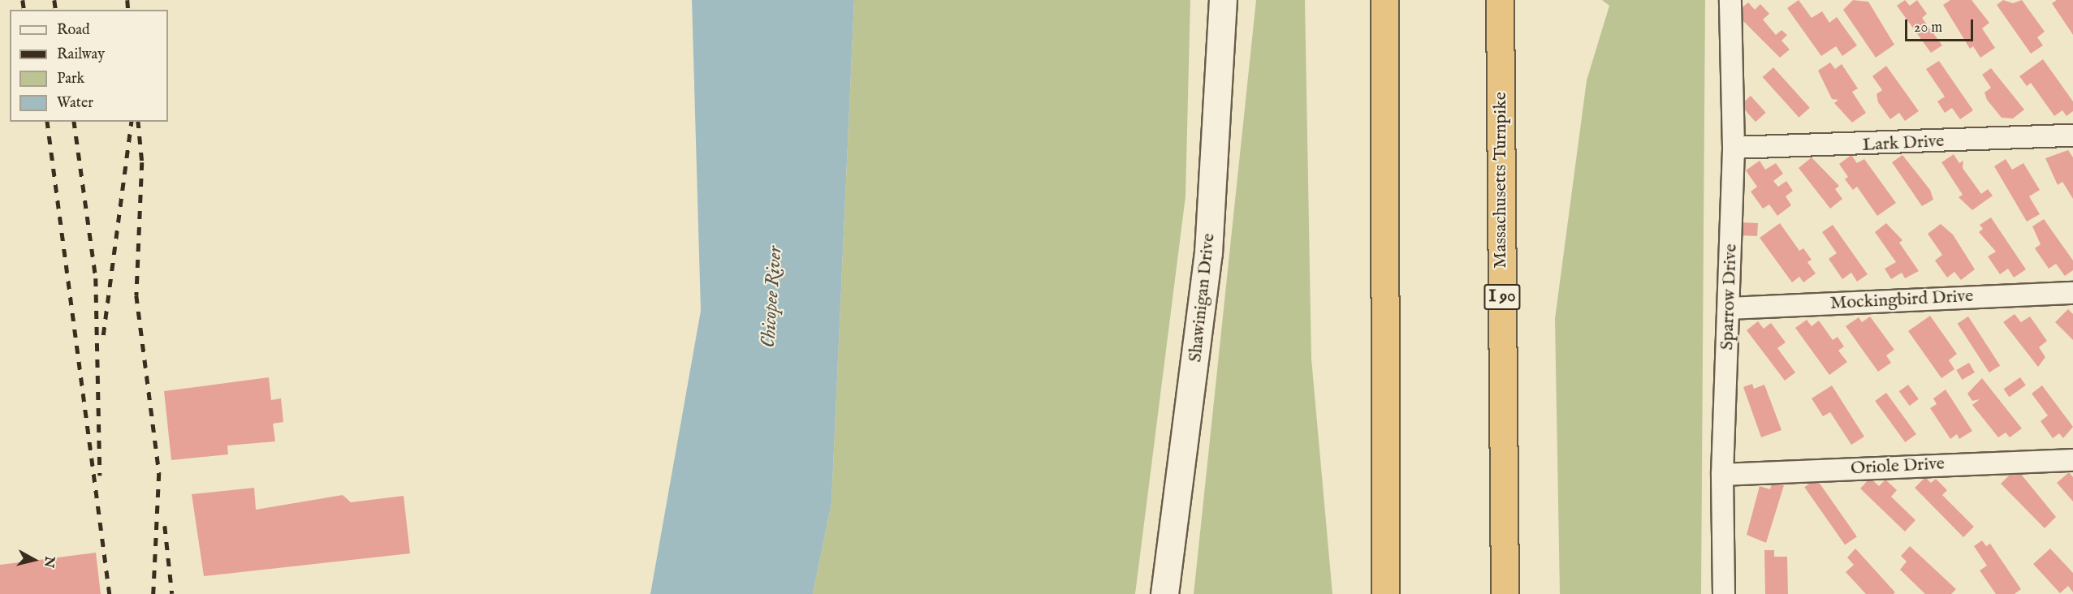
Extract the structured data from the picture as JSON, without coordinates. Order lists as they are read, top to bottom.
{
  "streets": {
    "highway": ["Massachusetts Turnpike", "I 90"],
    "main road": ["Shawinigan Drive"],
    "street": [
      "Lark Drive",
      "Sparrow Drive",
      "Mockingbird Drive",
      "Oriole Drive"
    ]
  },
  "crossings": [
    ["Lark Drive", "Sparrow Drive"],
    ["Sparrow Drive", "Mockingbird Drive"],
    ["Sparrow Drive", "Oriole Drive"]
  ],
  "water": ["Chicopee River"],
  "legend": [
    "Road",
    "Railway",
    "Park",
    "Water"
  ],
  "scale_bar": "20 m",
  "north": "right"
}
